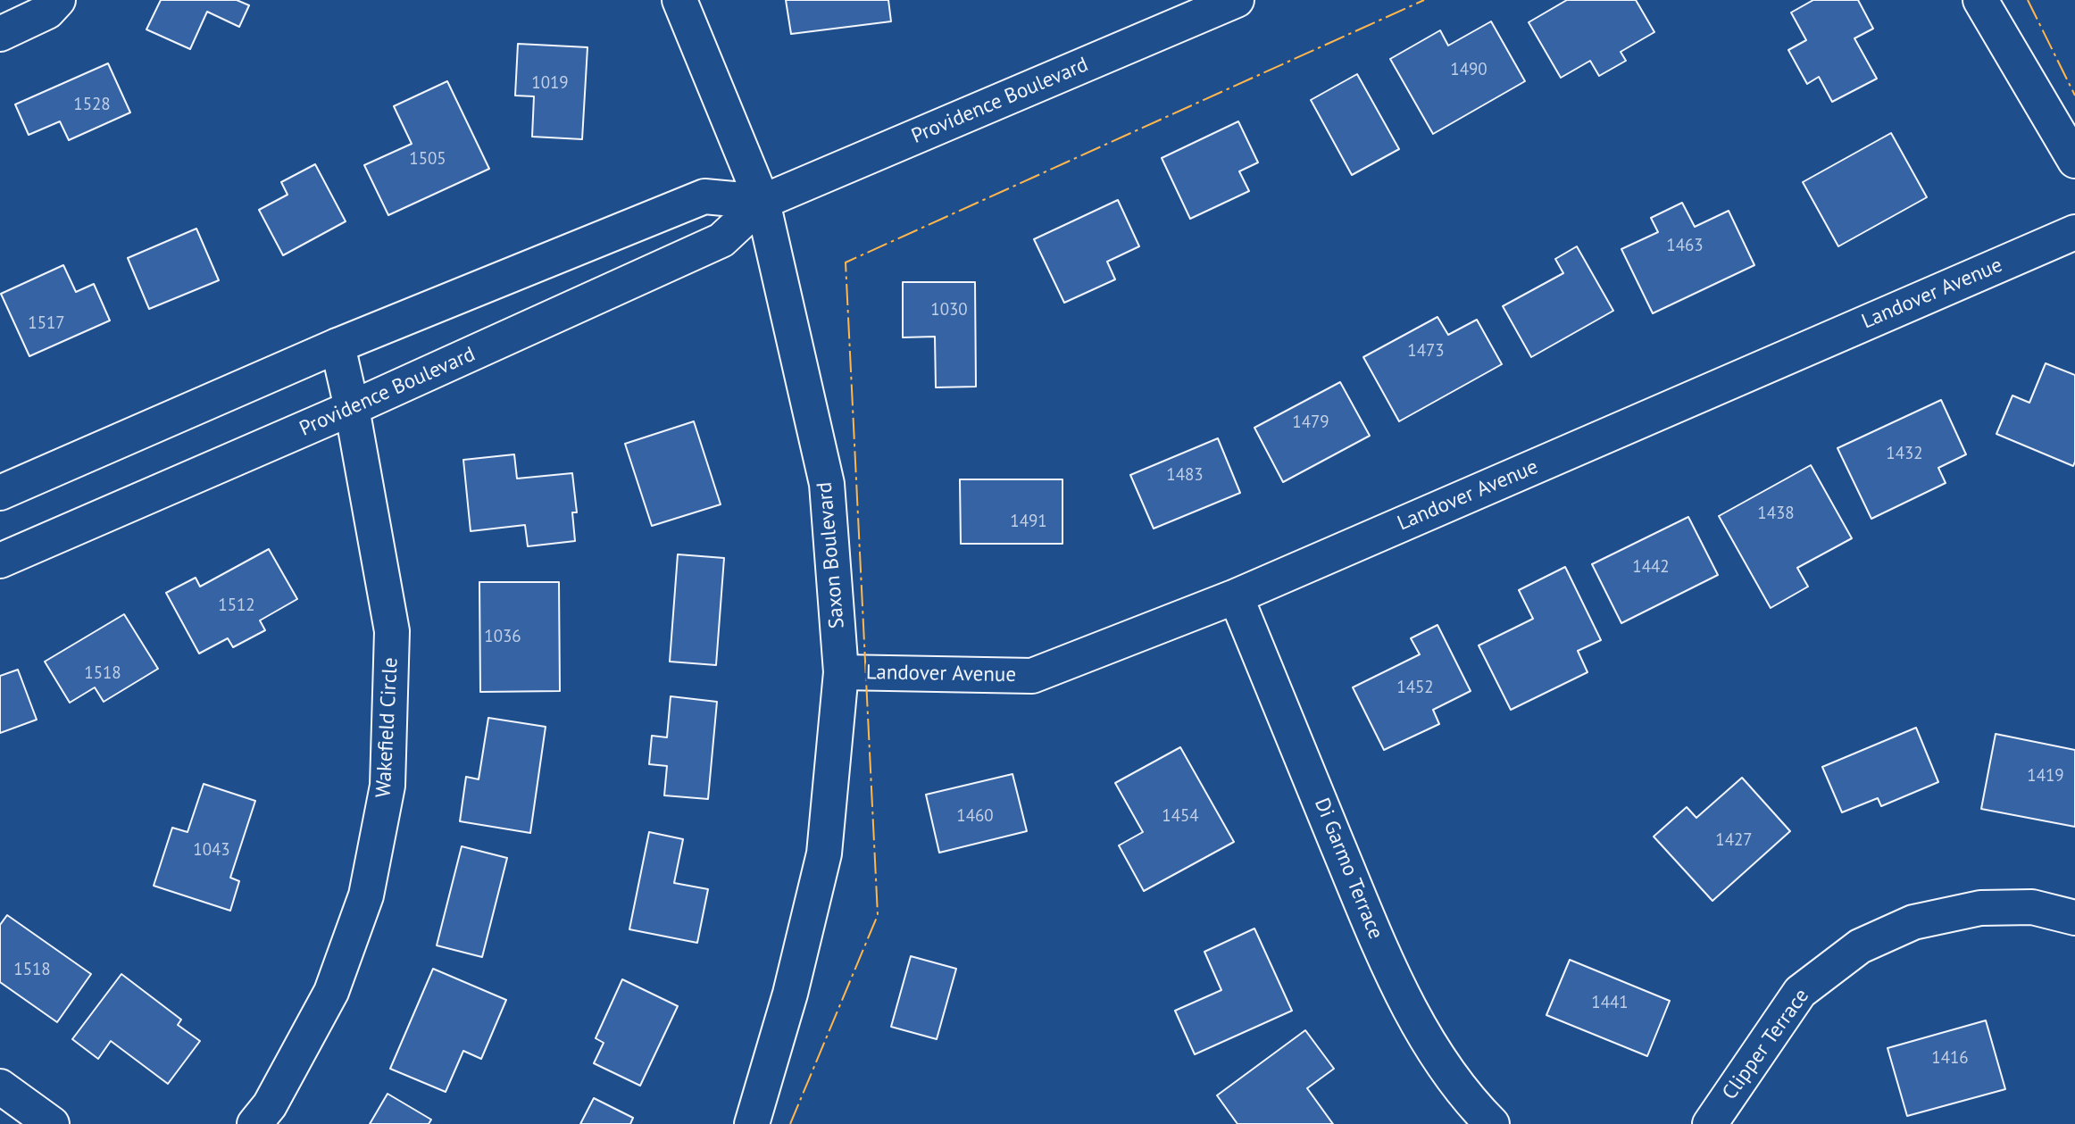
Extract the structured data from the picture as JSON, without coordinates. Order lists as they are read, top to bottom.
{
  "streets": {
    "street": [
      "Providence Boulevard",
      "Landover Avenue",
      "Saxon Boulevard",
      "Wakefield Circle",
      "Di Garmo Terrace",
      "Clipper Terrace"
    ]
  },
  "crossings": [
    ["Providence Boulevard", "Saxon Boulevard"],
    ["Providence Boulevard", "Wakefield Circle"],
    ["Landover Avenue", "Saxon Boulevard"],
    ["Landover Avenue", "Di Garmo Terrace"]
  ],
  "house_numbers": [
    "1490",
    "1019",
    "1528",
    "1505",
    "1463",
    "1030",
    "1517",
    "1473",
    "1479",
    "1432",
    "1483",
    "1438",
    "1491",
    "1442",
    "1512",
    "1036",
    "1518",
    "1452",
    "1419",
    "1460",
    "1454",
    "1427",
    "1043",
    "1518",
    "1441",
    "1416"
  ]
}
